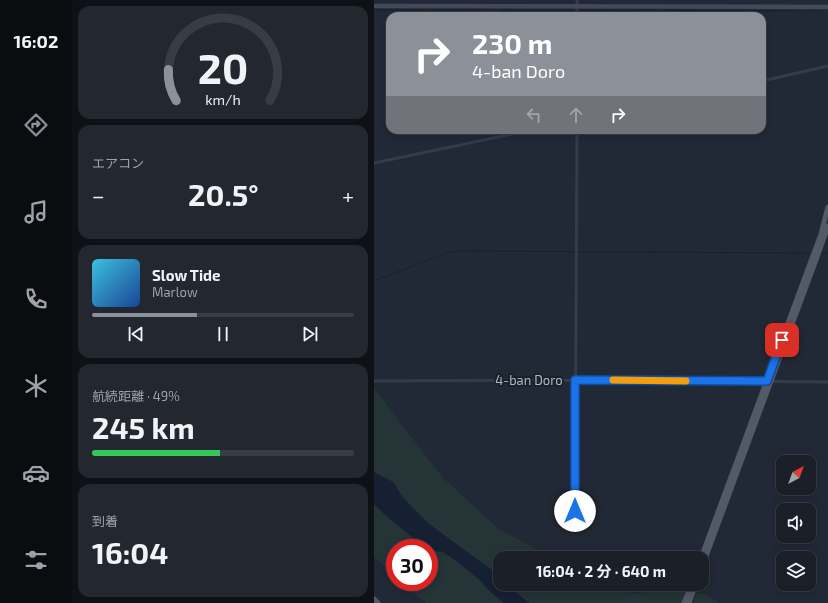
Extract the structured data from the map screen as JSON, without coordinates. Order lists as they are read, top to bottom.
{
  "streets": {
    "street": ["4-ban Doro"]
  },
  "north": "top right",
  "page": {
    "tabs": "16:02",
    "turn": ["230 m", "4-ban Doro"],
    "tile": [
      "エアコン",
      ["航続距離 · 49%", "245 km"],
      ["到着", "16:04"]
    ],
    "heat": ["−", "20.5°", "+"],
    "song": ["Slow Tide", "Marlow"],
    "limit": "30",
    "trip": "16:04 · 2 分 · 640 m",
    "gauge": ["20", "km/h"]
  }
}
